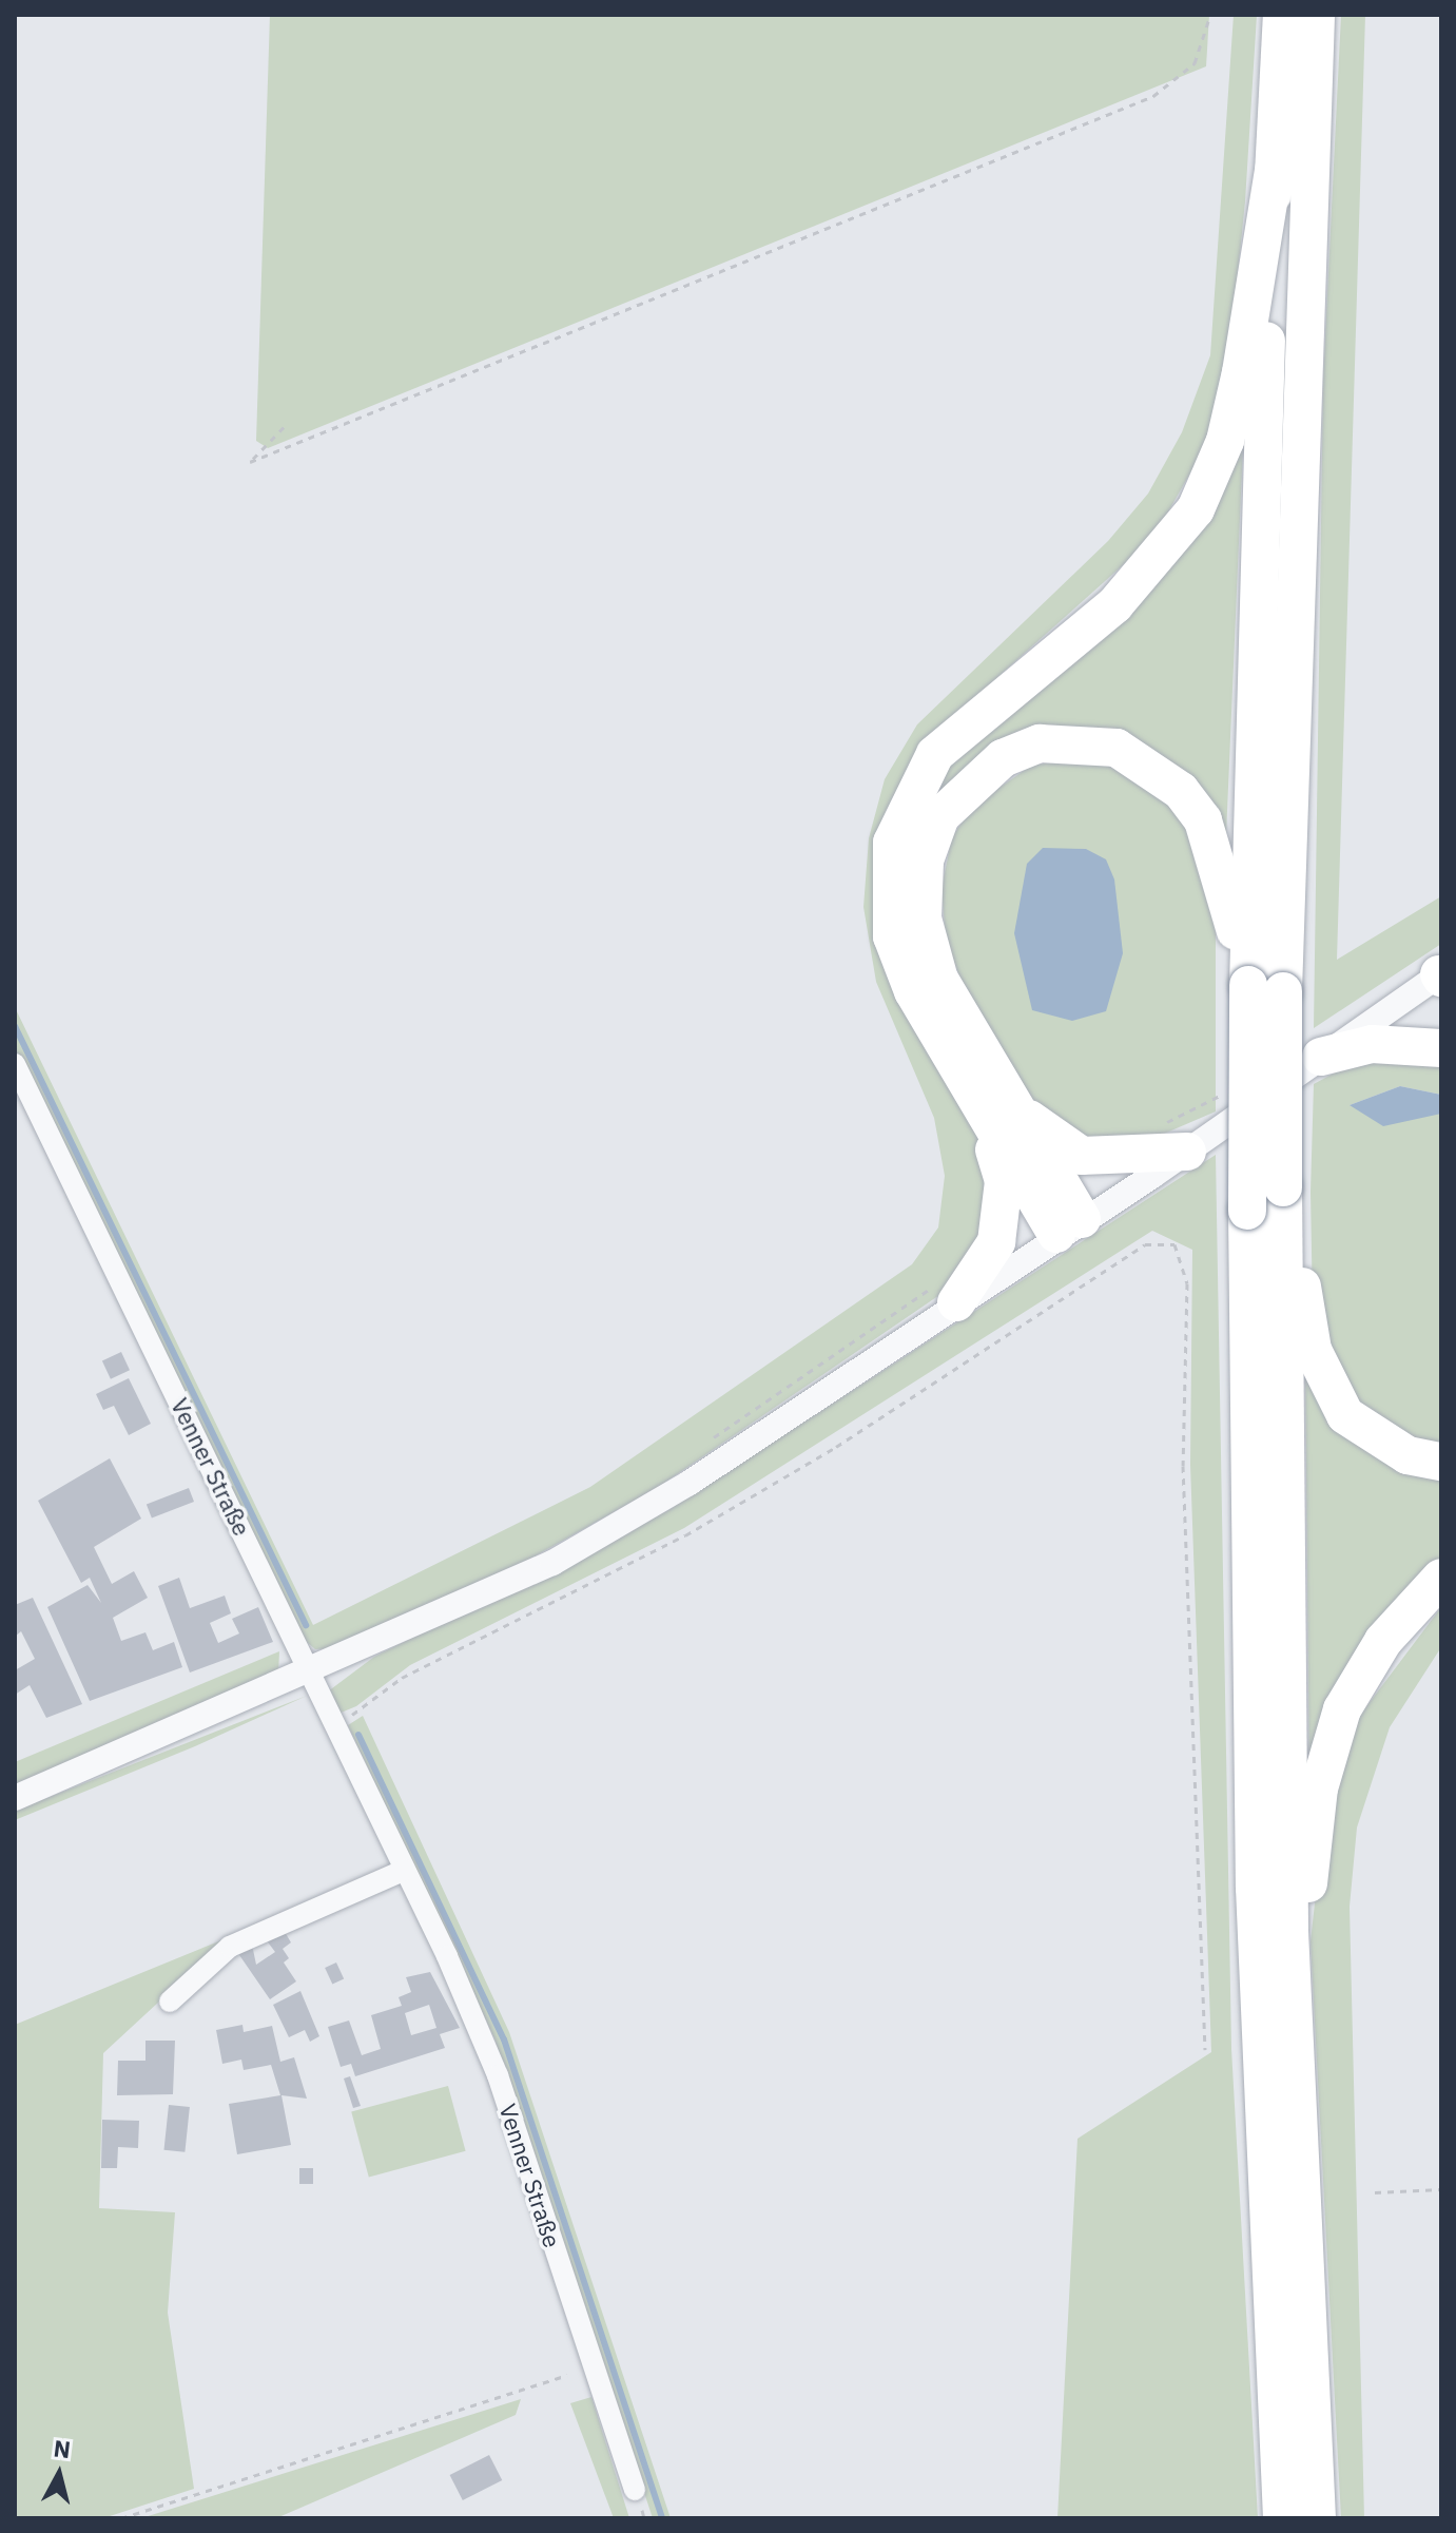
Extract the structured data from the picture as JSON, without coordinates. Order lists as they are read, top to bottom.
{
  "streets": {
    "street": ["Venner Straße"]
  },
  "north": "top"
}
